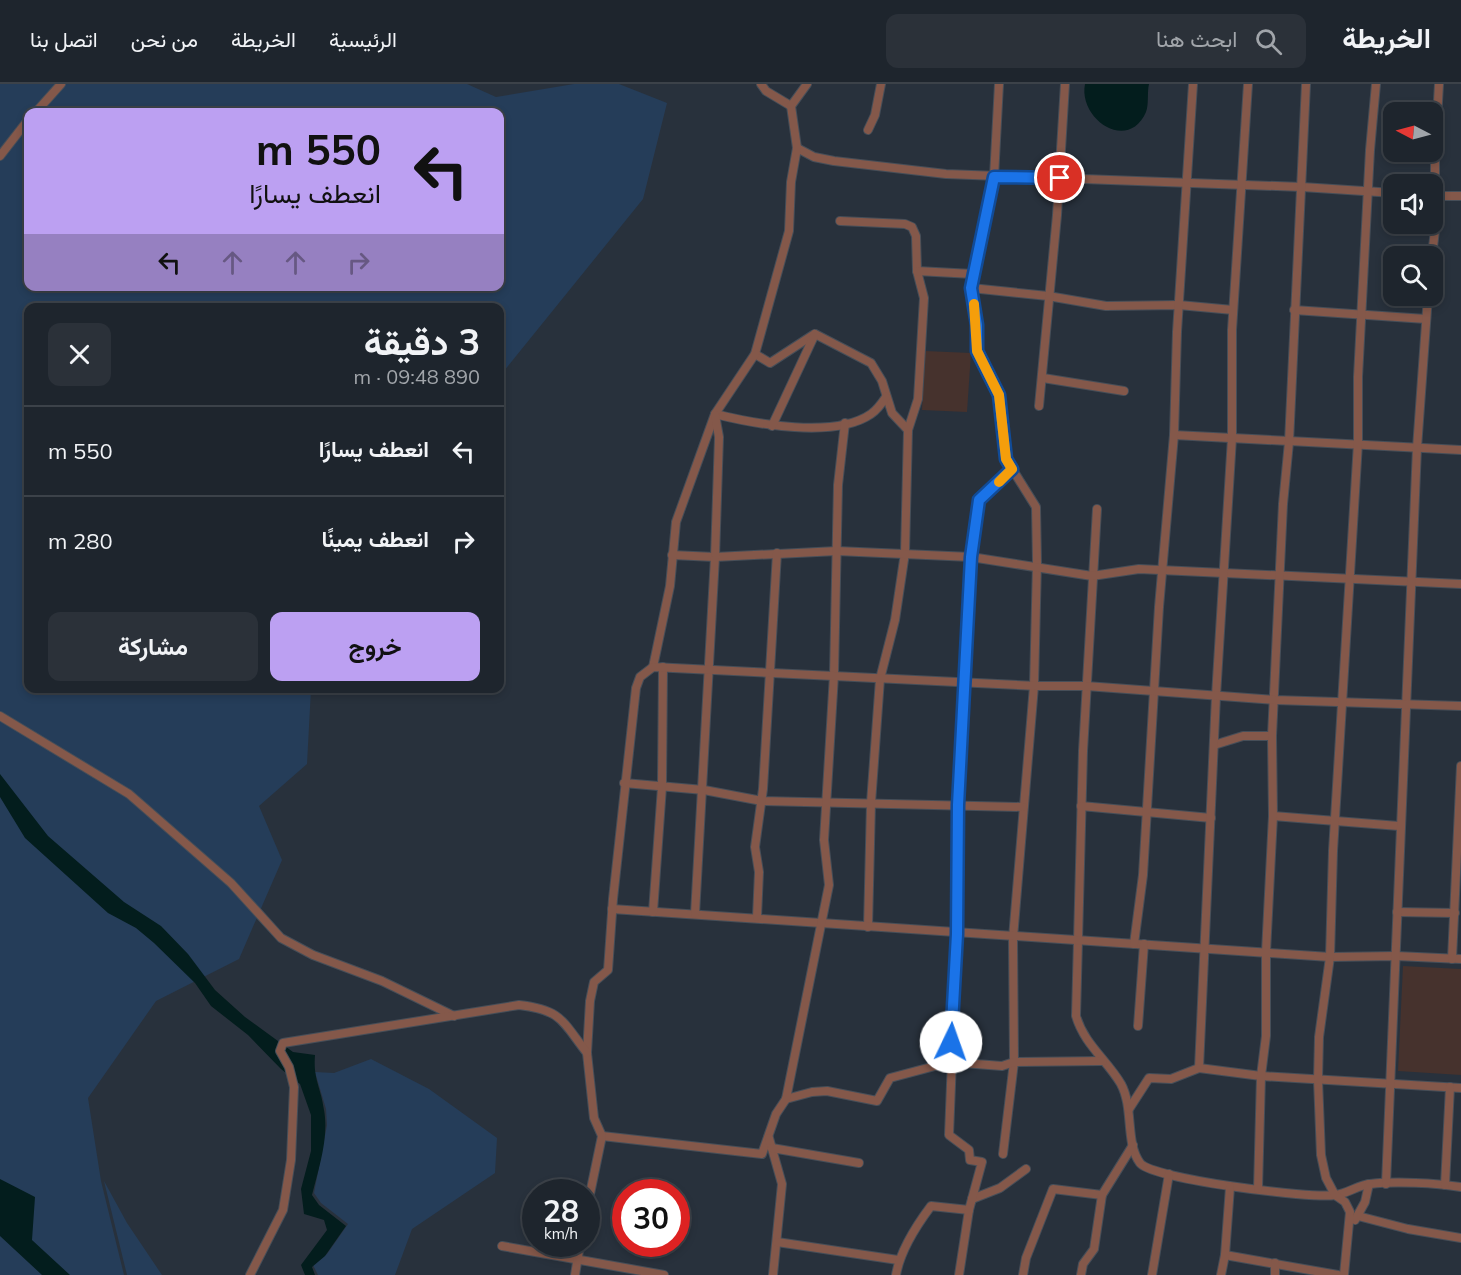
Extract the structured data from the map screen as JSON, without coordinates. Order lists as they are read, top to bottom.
{
  "north": "left",
  "page": {
    "header": "الخريطة",
    "search": "ابحث هنا",
    "nav": [
      "الرئيسية",
      "الخريطة",
      "من نحن",
      "اتصل بنا"
    ],
    "turn": ["550 m", "انعطف يسارًا"],
    "heading": ["3 دقيقة", "890 m · 09:48"],
    "list": [
      {
        "name": "انعطف يسارًا",
        "value": "550 m"
      },
      {
        "name": "انعطف يمينًا",
        "value": "280 m"
      }
    ],
    "buttons": ["خروج", "مشاركة"],
    "speed": "28 km/h",
    "limit": "30"
  }
}
